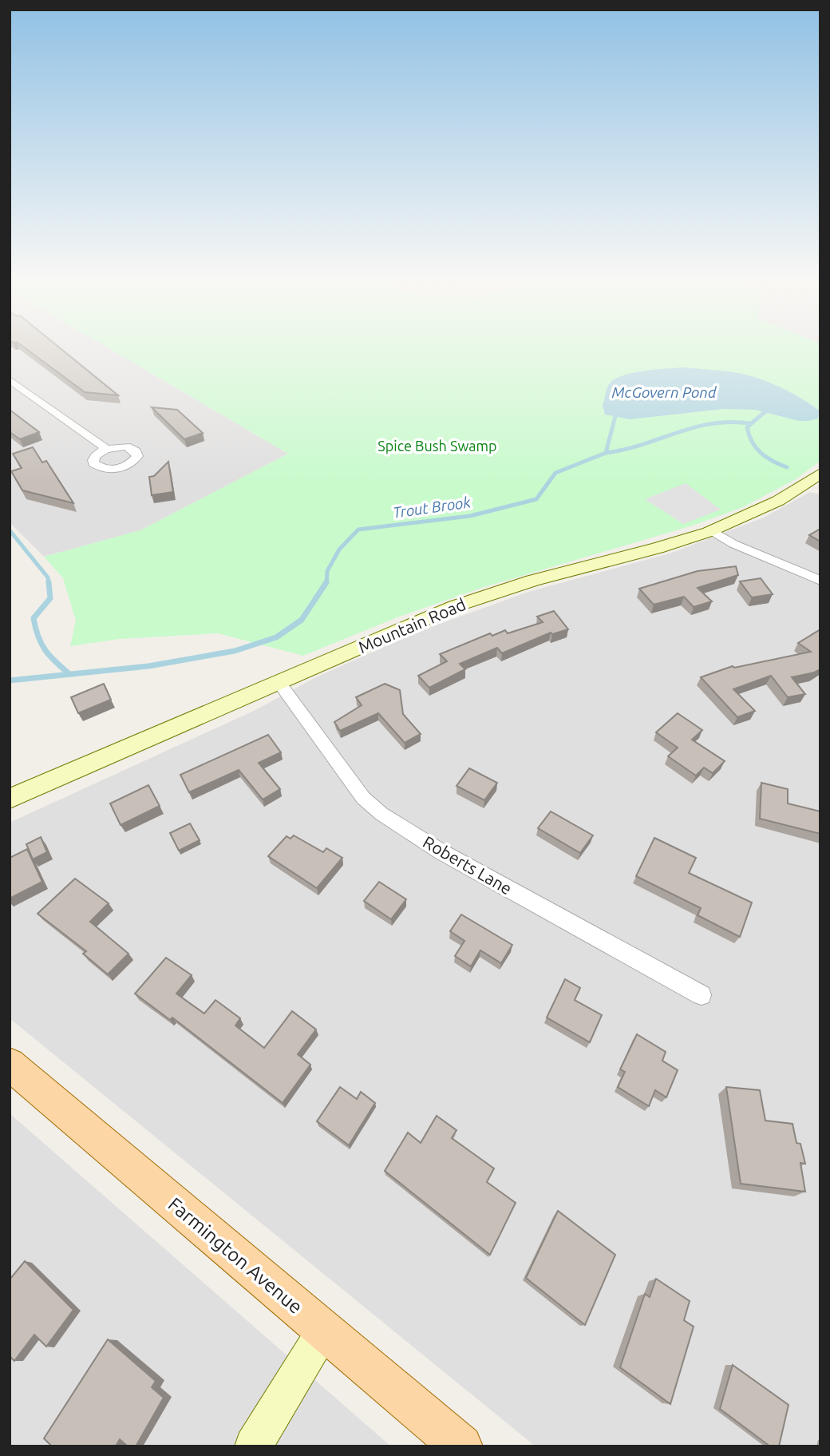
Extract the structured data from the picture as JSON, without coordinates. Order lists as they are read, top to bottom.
{
  "streets": {
    "main road": ["Mountain Road", "Farmington Avenue"],
    "street": ["Roberts Lane"]
  },
  "crossings": [
    ["Mountain Road", "Roberts Lane"]
  ],
  "water": ["McGovern Pond", "Trout Brook"],
  "parks": ["Spice Bush Swamp"]
}
